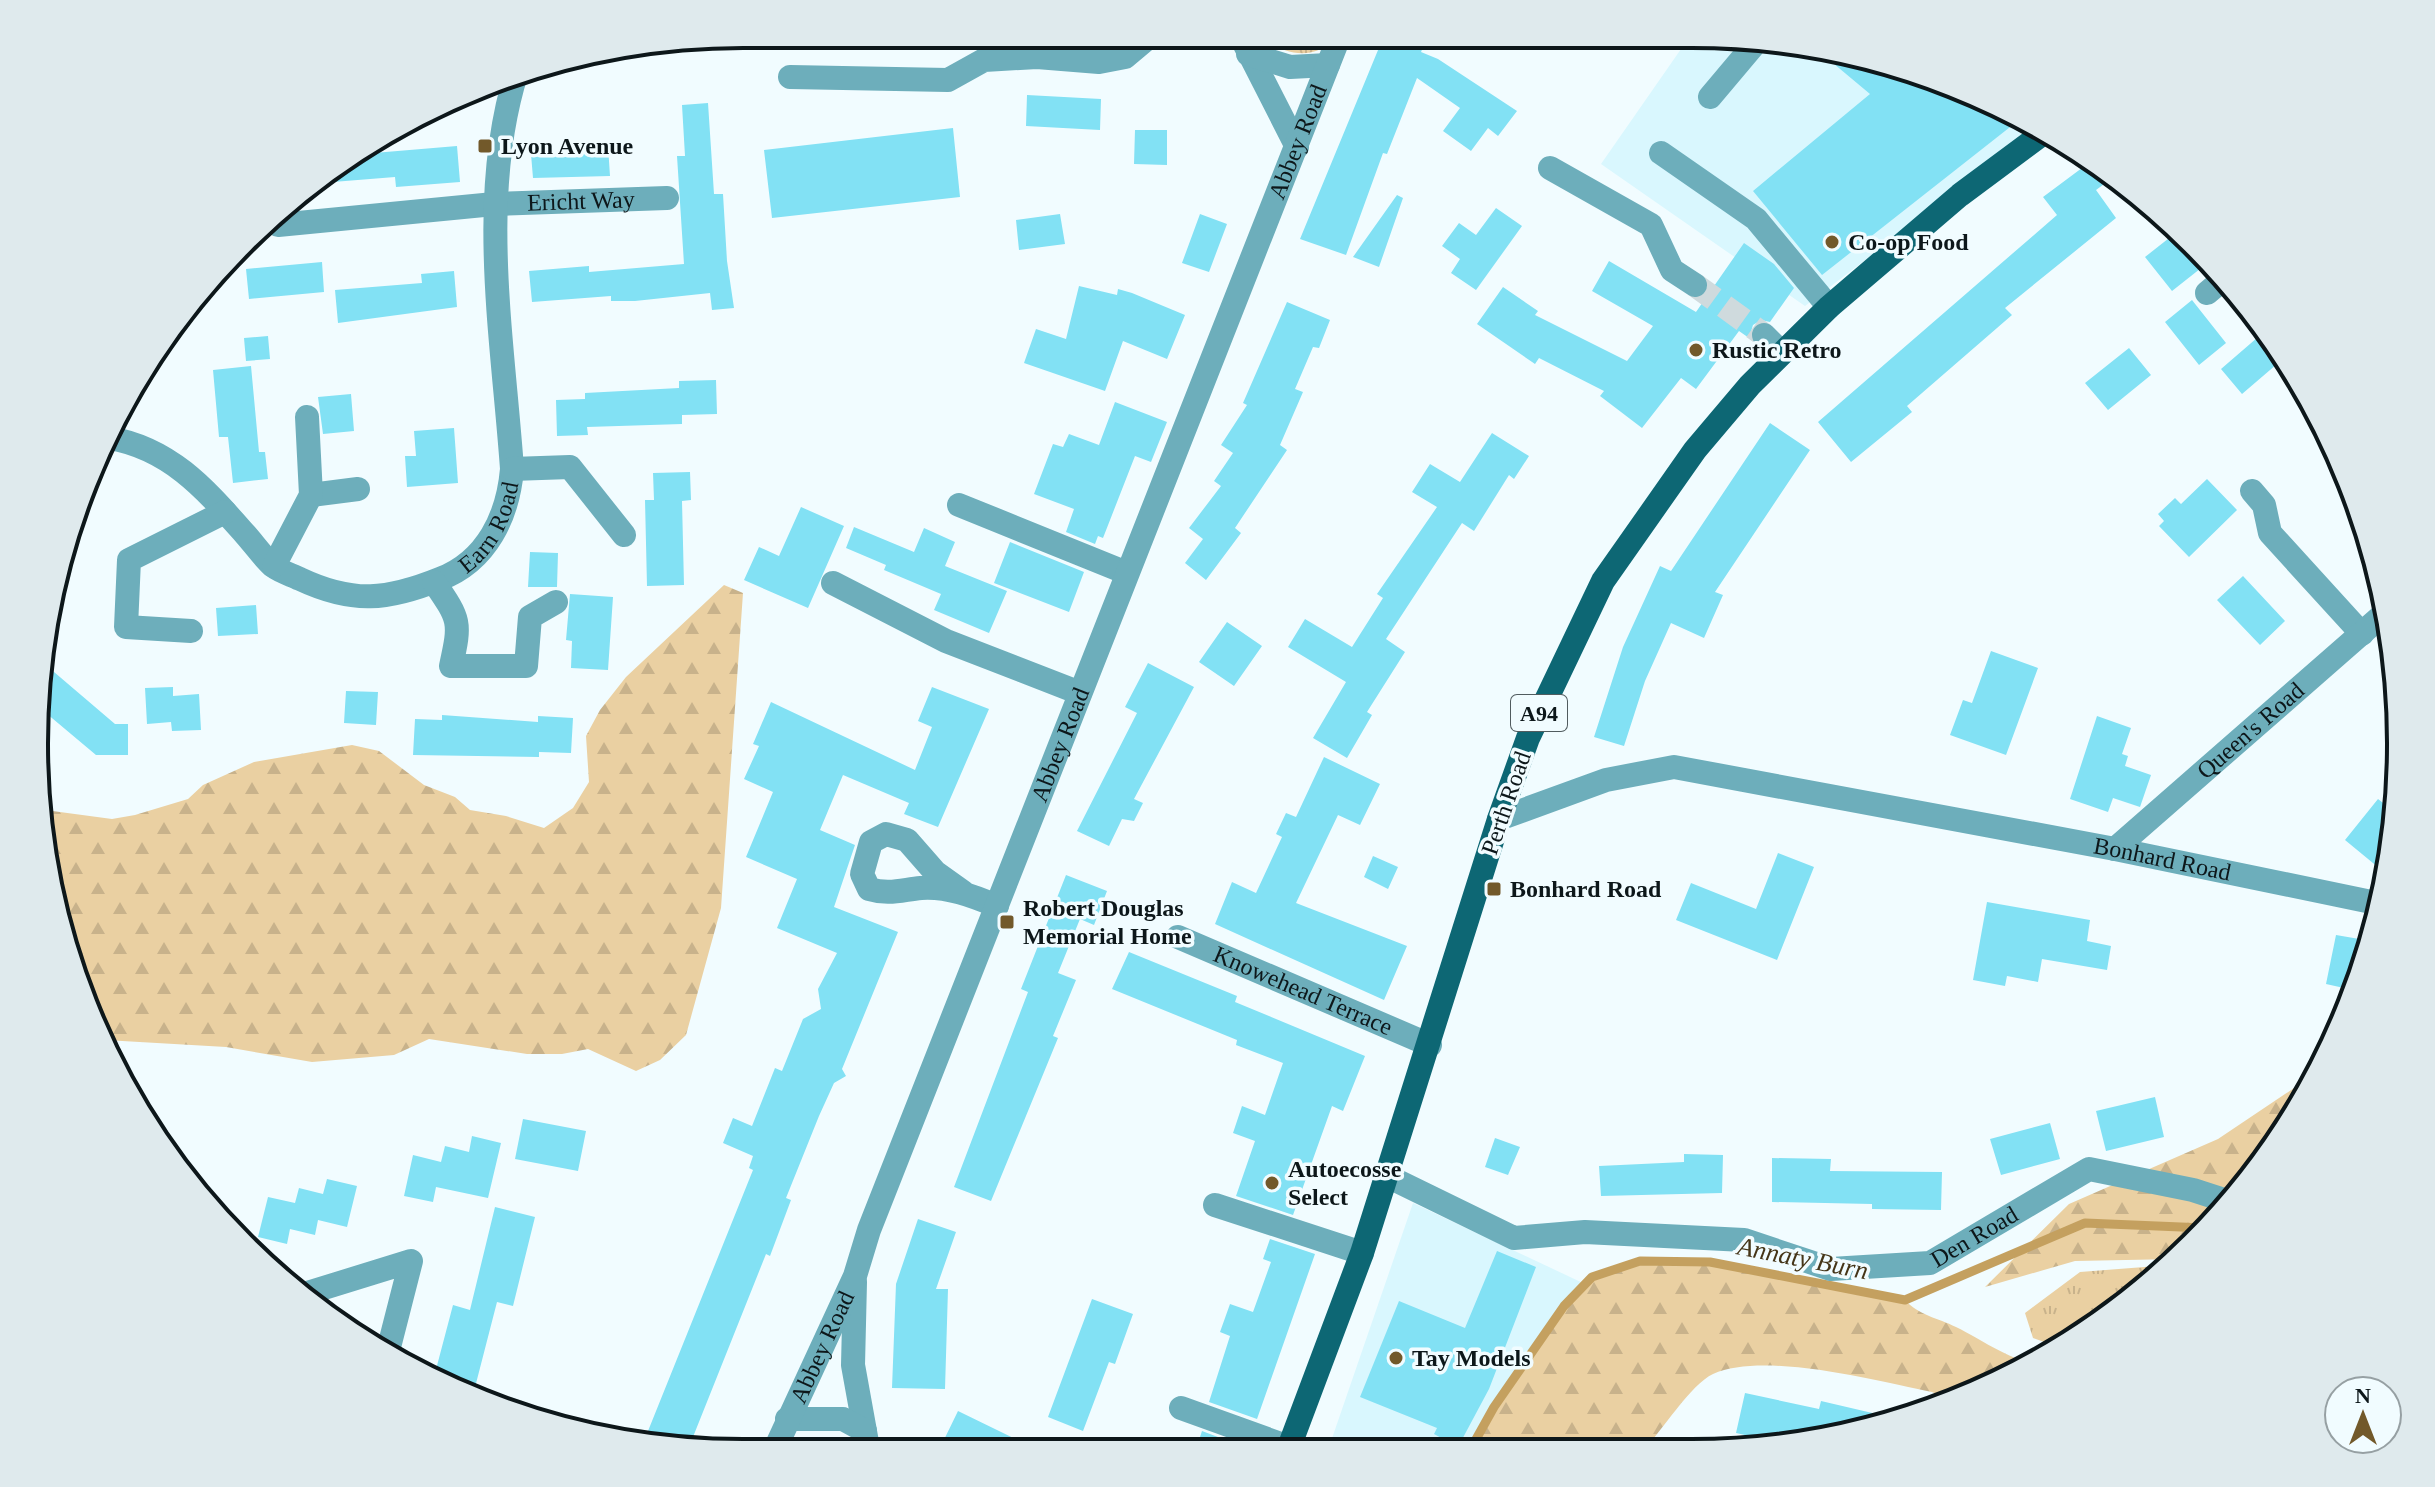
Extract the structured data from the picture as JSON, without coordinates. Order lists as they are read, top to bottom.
{
  "streets": {
    "main road": ["A94", "Perth Road"],
    "street": [
      "Abbey Road",
      "Ericht Way",
      "Earn Road",
      "Queen's Road",
      "Bonhard Road",
      "Knowehead Terrace",
      "Den Road"
    ]
  },
  "crossings": [
    ["Ericht Way", "Earn Road"],
    ["Queen's Road", "Bonhard Road"],
    ["Perth Road", "Bonhard Road"],
    ["Perth Road", "Knowehead Terrace"],
    ["Perth Road", "Den Road"]
  ],
  "water": ["Annaty Burn"],
  "places": {
    "transit": ["Lyon Avenue", "Bonhard Road", "Robert Douglas Memorial Home"],
    "other": [
      "Co-op Food",
      "Rustic Retro",
      "Autoecosse Select",
      "Tay Models"
    ]
  },
  "north": "top"
}
